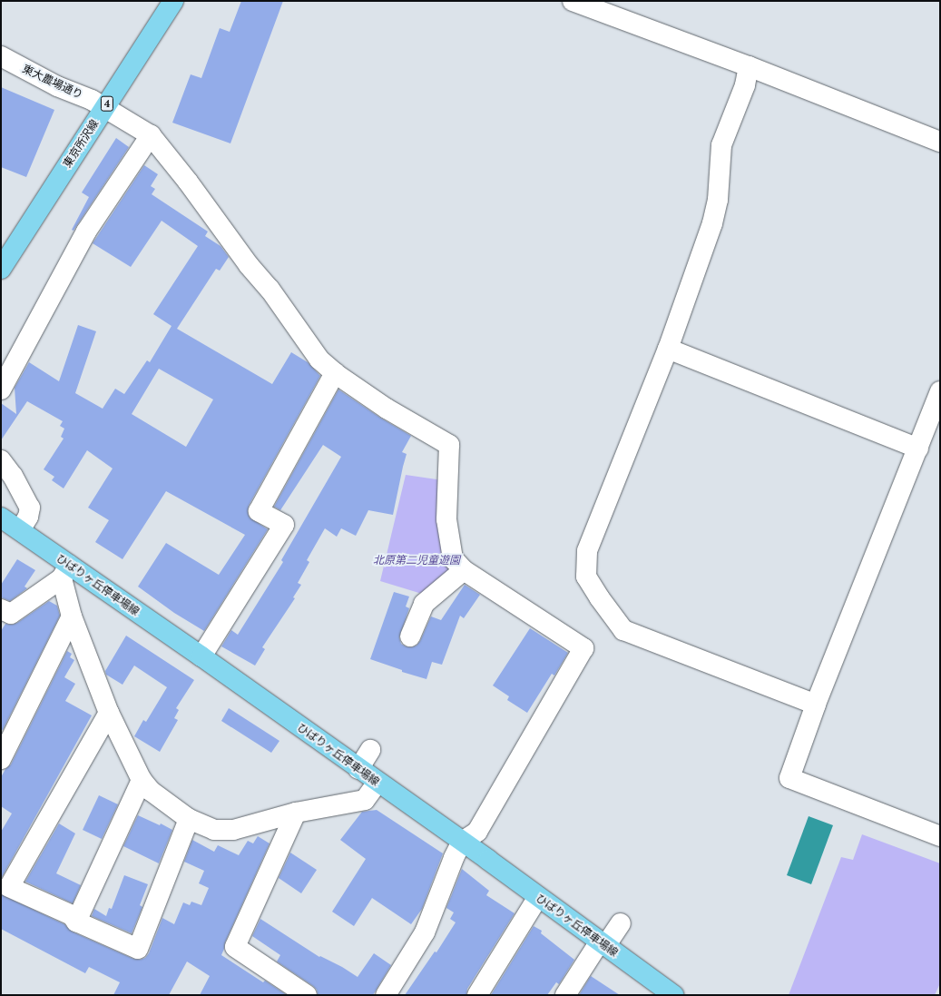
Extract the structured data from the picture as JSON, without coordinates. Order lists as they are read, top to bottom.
{
  "streets": {
    "main road": ["4", "東京所沢線", "ひばりヶ丘停車場線"],
    "street": ["東大農場通り"]
  },
  "crossings": [
    ["東大農場通り", "東京所沢線"]
  ],
  "parks": ["北原第二児童遊園"]
}
